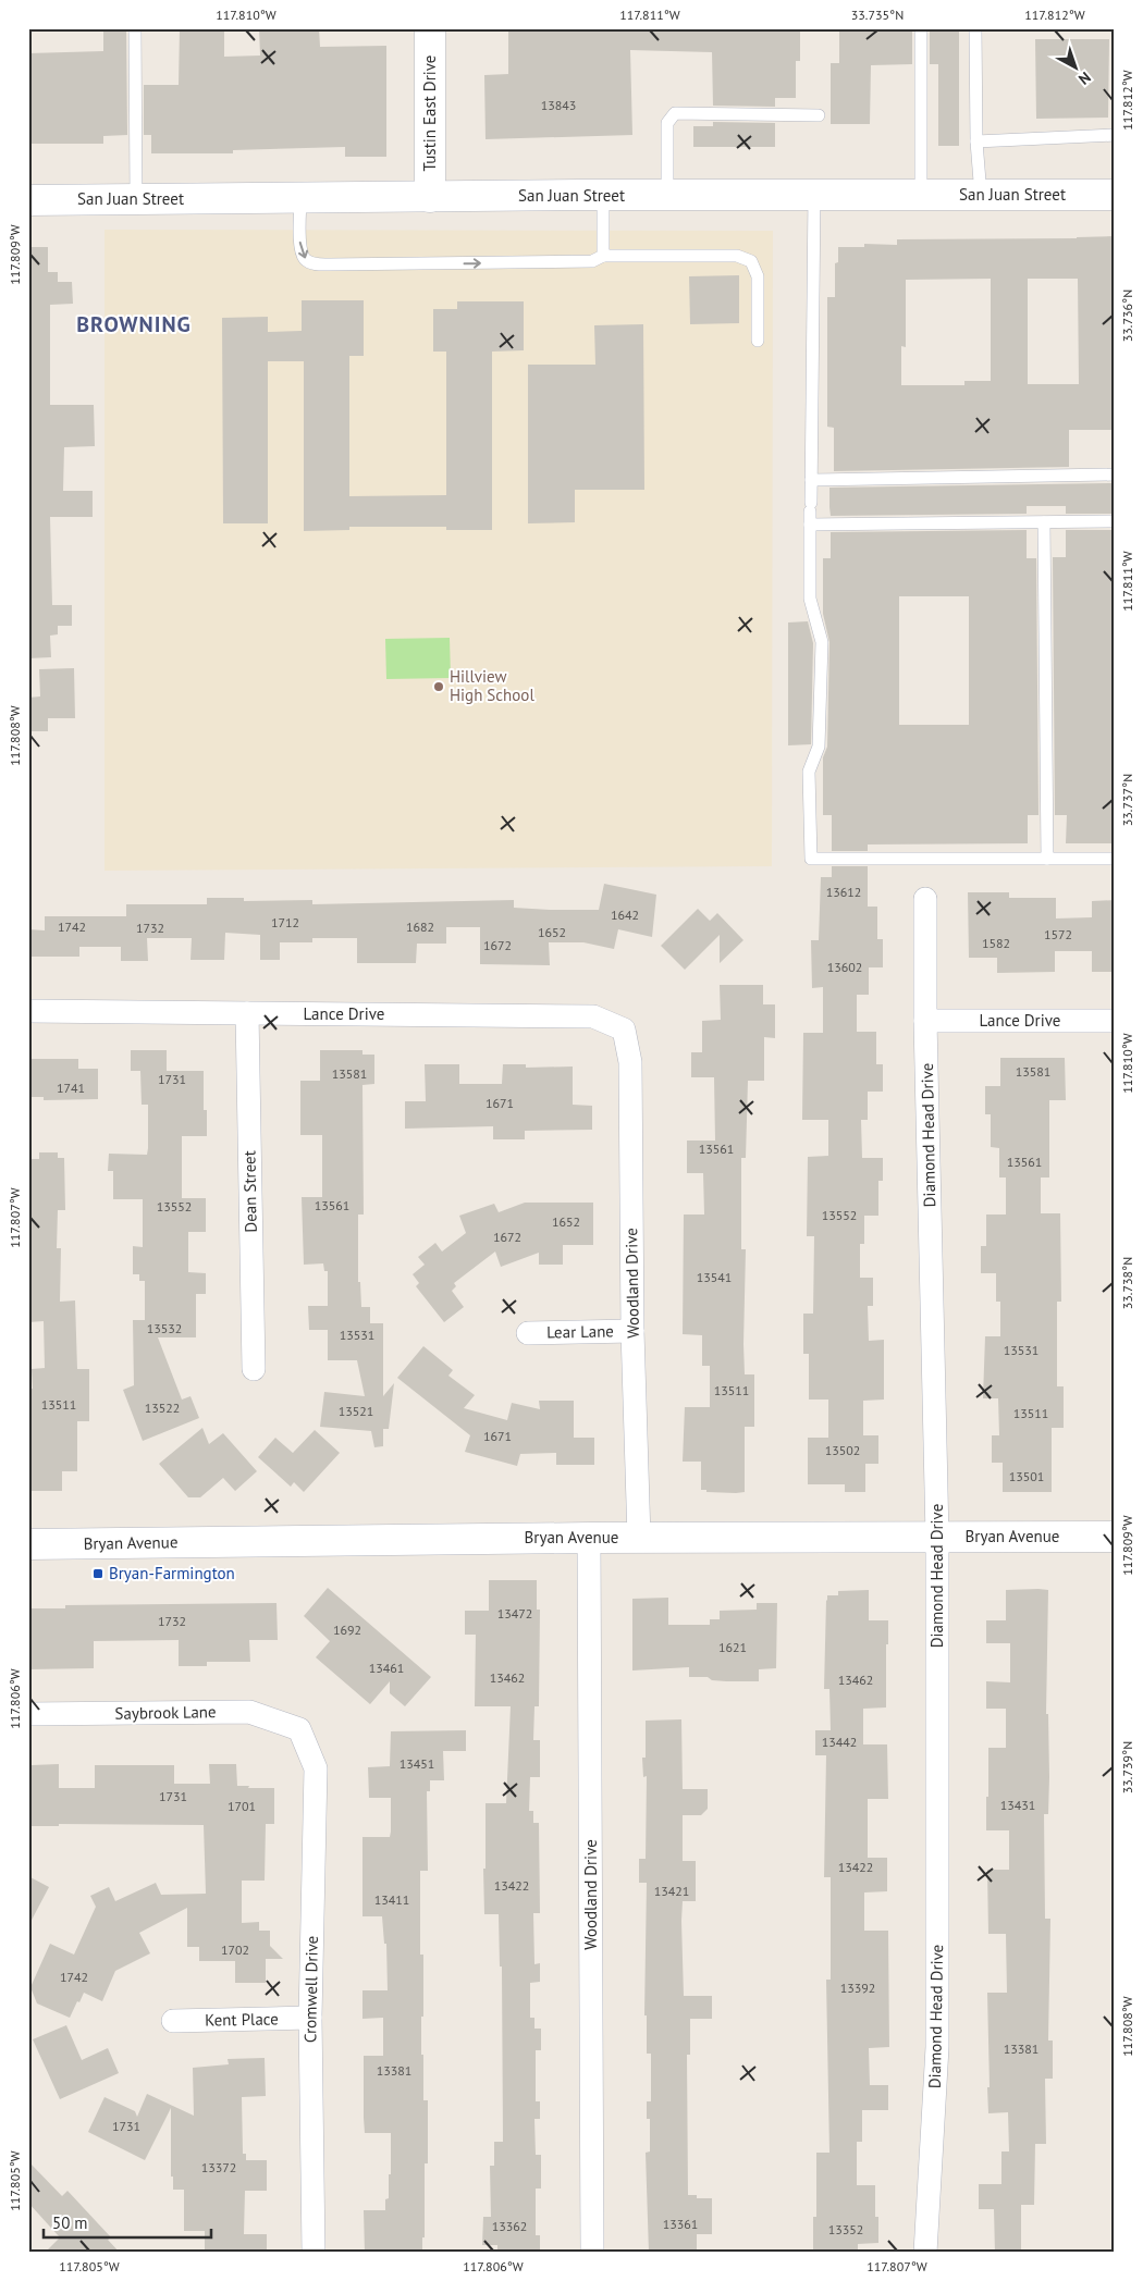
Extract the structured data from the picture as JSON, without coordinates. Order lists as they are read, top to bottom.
{
  "streets": {
    "main road": ["Tustin East Drive", "San Juan Street", "Bryan Avenue"],
    "street": [
      "Lance Drive",
      "Diamond Head Drive",
      "Dean Street",
      "Woodland Drive",
      "Lear Lane",
      "Saybrook Lane",
      "Cromwell Drive",
      "Kent Place"
    ]
  },
  "crossings": [
    ["Tustin East Drive", "San Juan Street"],
    ["Lance Drive", "Diamond Head Drive"],
    ["Lance Drive", "Dean Street"],
    ["Lance Drive", "Woodland Drive"],
    ["Diamond Head Drive", "Bryan Avenue"],
    ["Woodland Drive", "Lear Lane"],
    ["Woodland Drive", "Bryan Avenue"],
    ["Saybrook Lane", "Cromwell Drive"],
    ["Cromwell Drive", "Kent Place"]
  ],
  "districts": ["BROWNING"],
  "places": {
    "other": ["Hillview High School"],
    "transit": ["Bryan-Farmington"]
  },
  "house_numbers": [
    "13843",
    "13612",
    "1642",
    "1712",
    "1742",
    "1682",
    "1732",
    "1652",
    "1572",
    "1582",
    "1672",
    "13602",
    "13581",
    "13581",
    "1731",
    "1741",
    "1671",
    "13561",
    "13561",
    "13561",
    "13552",
    "13552",
    "1652",
    "1672",
    "13541",
    "13532",
    "13531",
    "13531",
    "13511",
    "13511",
    "13522",
    "13521",
    "13511",
    "1671",
    "13502",
    "13501",
    "13472",
    "1732",
    "1692",
    "1621",
    "13461",
    "13462",
    "13462",
    "13442",
    "13451",
    "1731",
    "13431",
    "1701",
    "13422",
    "13422",
    "13421",
    "13411",
    "1702",
    "1742",
    "13392",
    "13381",
    "13381",
    "1731",
    "13372",
    "13361",
    "13362",
    "13352"
  ],
  "scale_bar": "50 m",
  "north": "bottom right",
  "coordinates": [
    "117.810°W",
    "117.811°W",
    "33.735°N",
    "117.812°W",
    "117.809°W",
    "33.736°N",
    "117.808°W",
    "33.737°N",
    "117.807°W",
    "33.738°N",
    "117.806°W",
    "33.739°N",
    "117.805°W"
  ]
}
